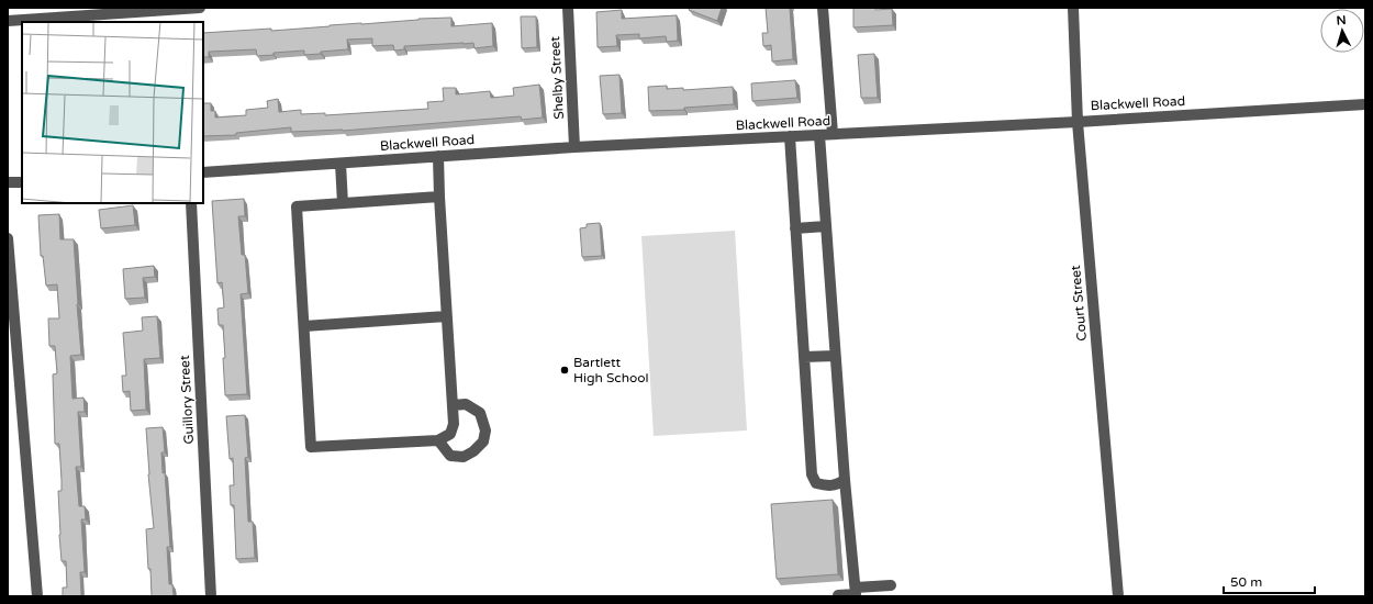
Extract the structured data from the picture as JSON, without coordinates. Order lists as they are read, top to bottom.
{
  "streets": {
    "street": [
      "Shelby Street",
      "Blackwell Road",
      "Court Street",
      "Guillory Street"
    ]
  },
  "crossings": [
    ["Shelby Street", "Blackwell Road"],
    ["Blackwell Road", "Court Street"]
  ],
  "places": ["Bartlett High School"],
  "scale_bar": "50 m",
  "north": "top"
}
